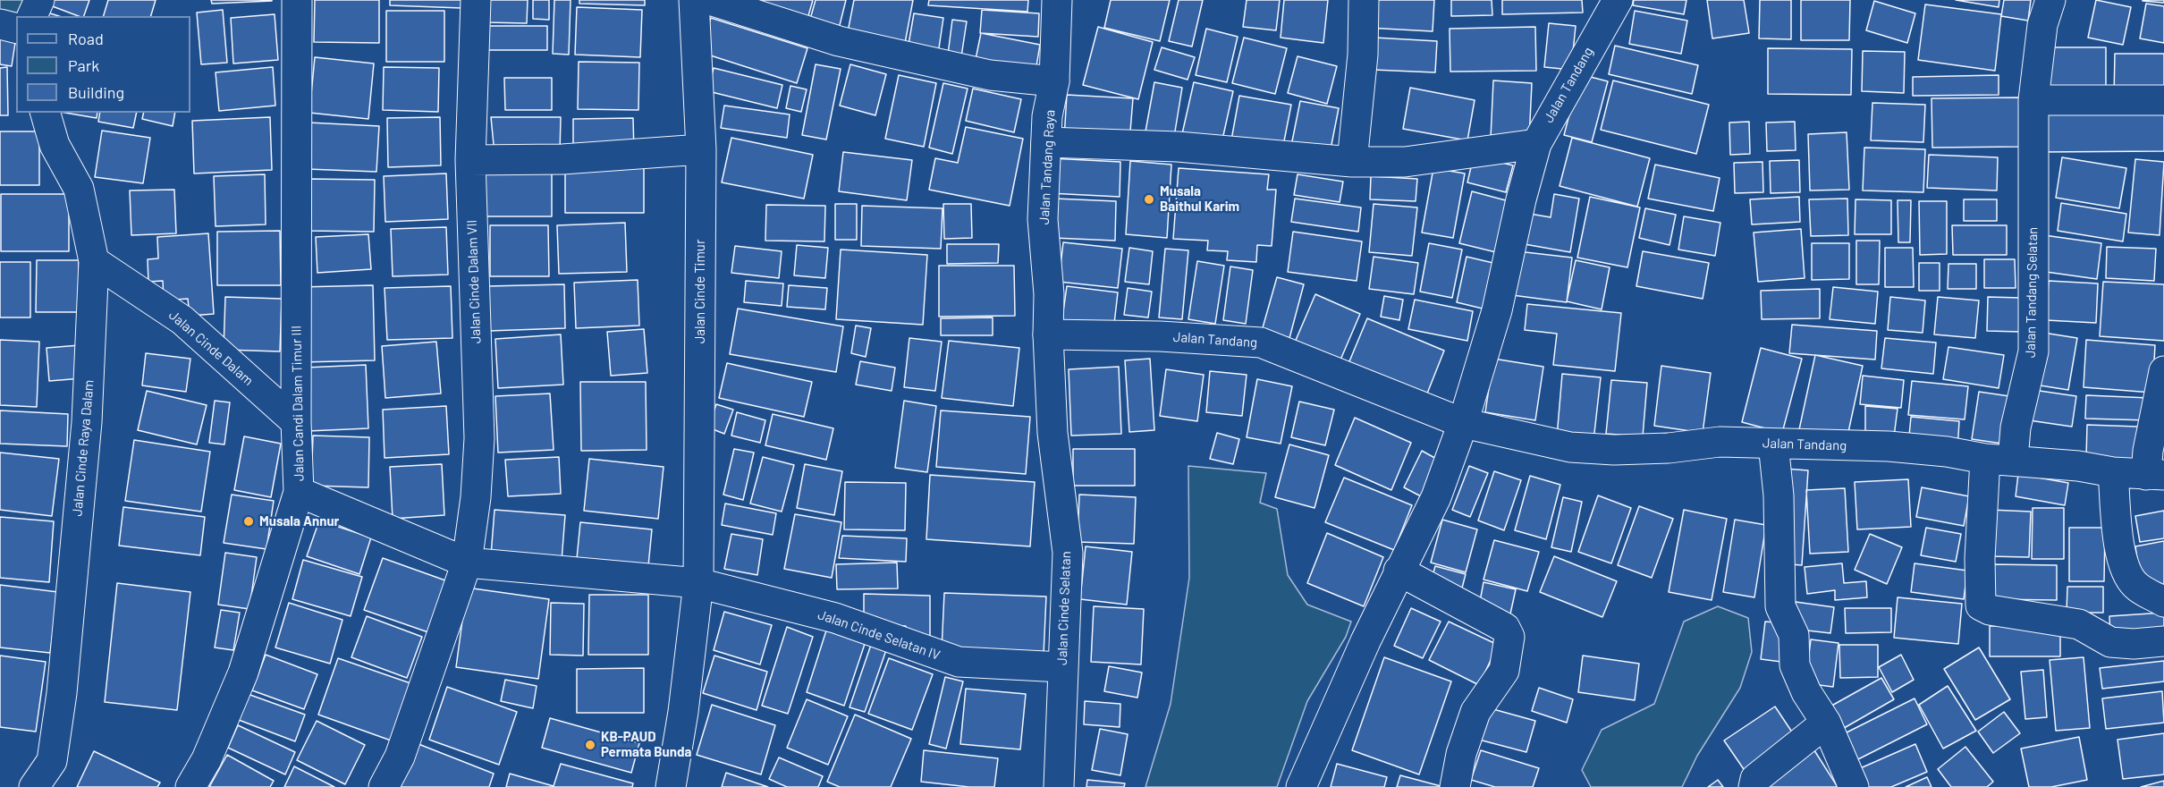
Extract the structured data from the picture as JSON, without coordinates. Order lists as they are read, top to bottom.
{
  "streets": {
    "street": [
      "Jalan Tandang",
      "Jalan Tandang Raya",
      "Jalan Cinde Dalam VII",
      "Jalan Cinde Timur",
      "Jalan Tandang Selatan",
      "Jalan Cinde Dalam",
      "Jalan Candi Dalam Timur III",
      "Jalan Cinde Raya Dalam",
      "Jalan Cinde Selatan",
      "Jalan Cinde Selatan IV"
    ]
  },
  "crossings": [
    ["Jalan Tandang", "Jalan Tandang Raya"],
    ["Jalan Tandang", "Jalan Tandang Selatan"],
    ["Jalan Tandang", "Jalan Cinde Selatan"],
    ["Jalan Tandang Raya", "Jalan Cinde Selatan"],
    ["Jalan Cinde Timur", "Jalan Cinde Selatan IV"],
    ["Jalan Cinde Dalam", "Jalan Candi Dalam Timur III"],
    ["Jalan Cinde Dalam", "Jalan Cinde Raya Dalam"],
    ["Jalan Cinde Selatan", "Jalan Cinde Selatan IV"]
  ],
  "places": ["Musala Baithul Karim", "Musala Annur", "KB-PAUD Permata Bunda"],
  "legend": ["Road", "Park", "Building"]
}
